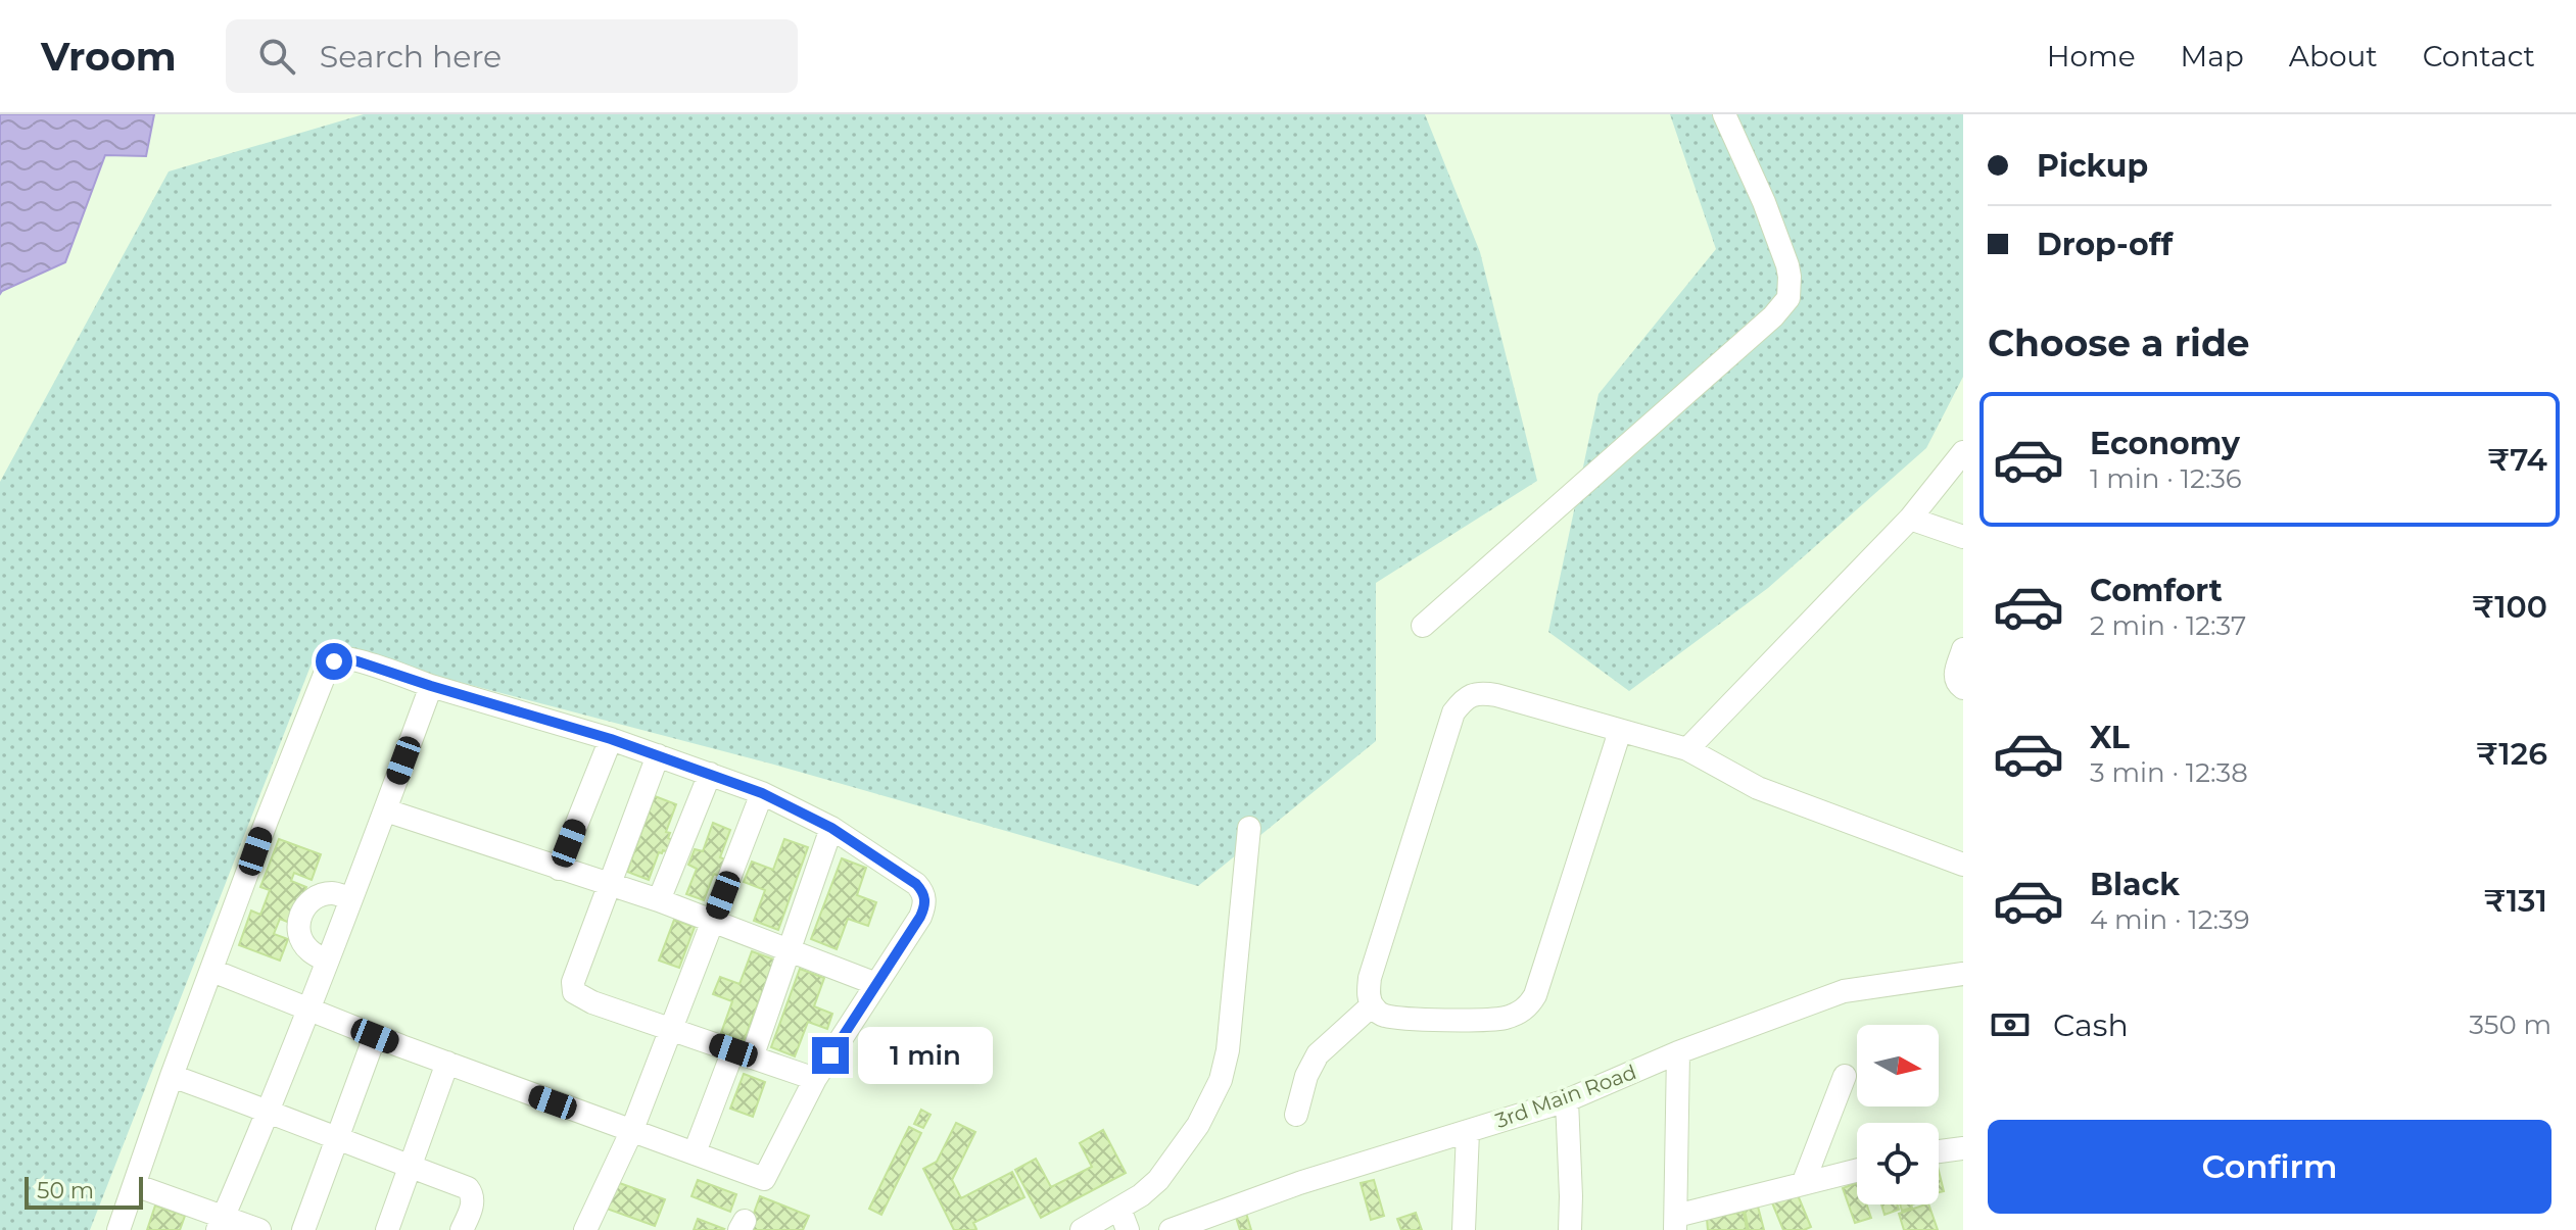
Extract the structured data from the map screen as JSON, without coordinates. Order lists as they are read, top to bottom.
{
  "streets": {
    "street": ["3rd Main Road"]
  },
  "scale_bar": "50 m",
  "north": "right",
  "page": {
    "header": "Vroom",
    "search": "Search here",
    "nav": [
      "Home",
      "Map",
      "About",
      "Contact"
    ],
    "banner": ["Pickup", "Drop-off"],
    "heading": "Choose a ride",
    "list": [
      {
        "name": "Economy",
        "note": "1 min · 12:36",
        "value": "₹74"
      },
      {
        "name": "Comfort",
        "note": "2 min · 12:37",
        "value": "₹100"
      },
      {
        "name": "XL",
        "note": "3 min · 12:38",
        "value": "₹126"
      },
      {
        "name": "Black",
        "note": "4 min · 12:39",
        "value": "₹131"
      }
    ],
    "pay": ["Cash", "350 m"],
    "bubble": "1 min",
    "buttons": "Confirm",
    "scale": "50 m"
  }
}
